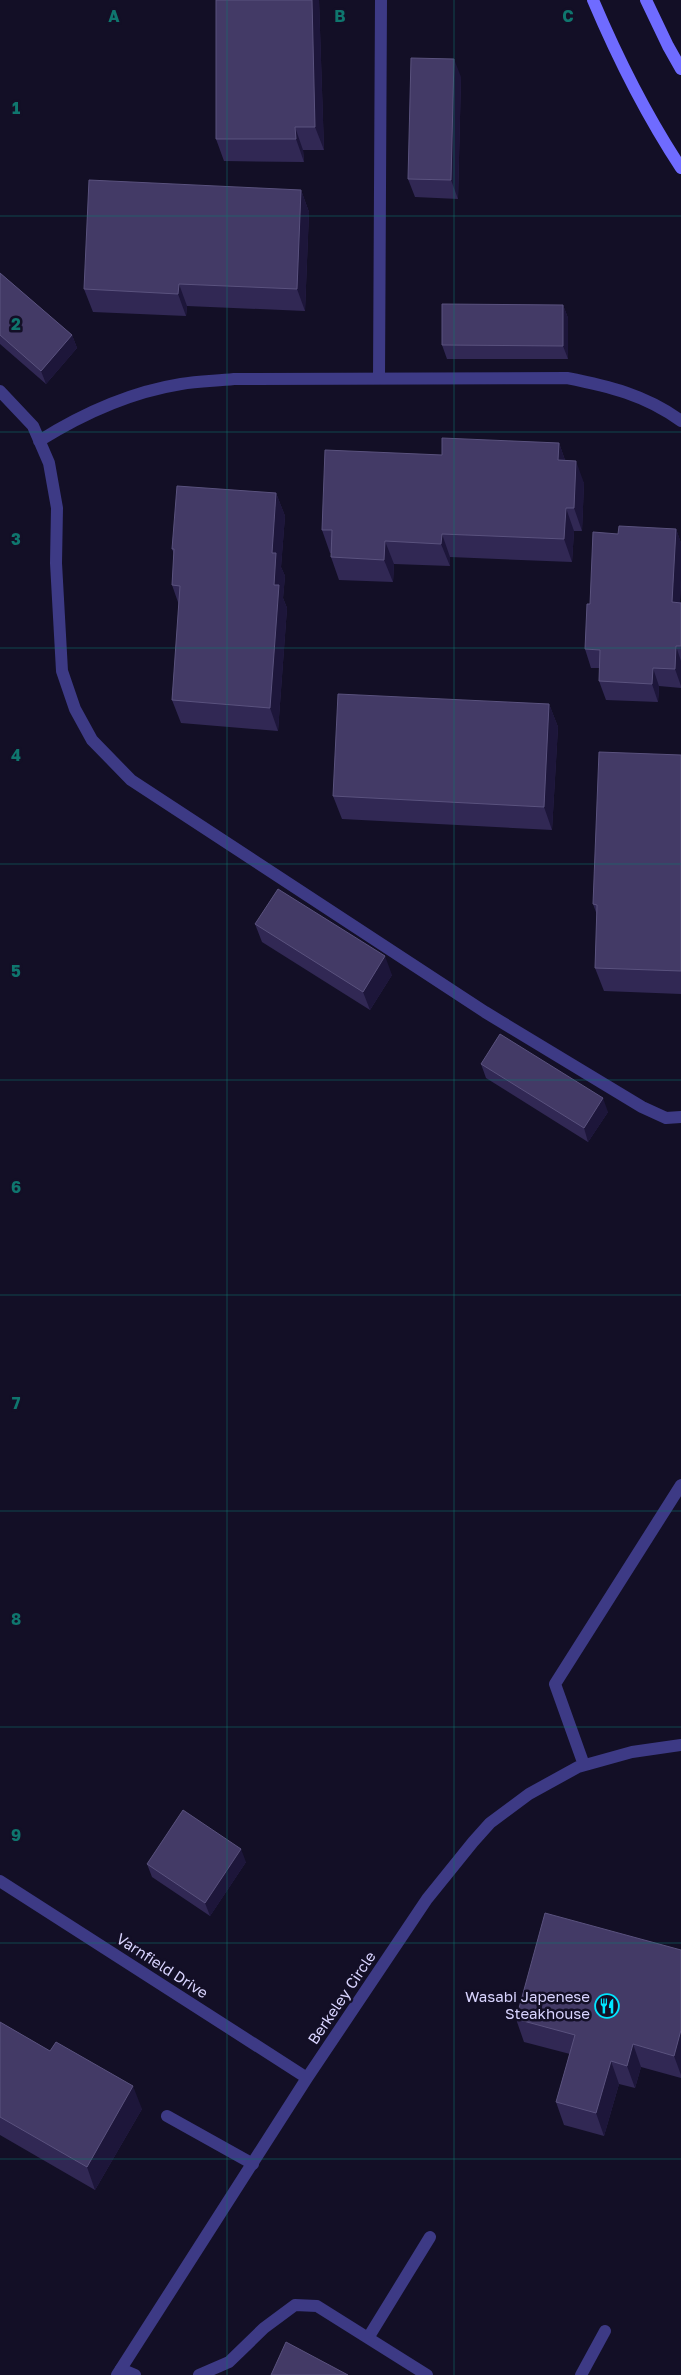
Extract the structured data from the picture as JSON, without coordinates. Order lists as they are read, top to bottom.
{
  "streets": {
    "street": ["Varnfield Drive", "Berkeley Circle"]
  },
  "crossings": [
    ["Varnfield Drive", "Berkeley Circle"]
  ],
  "places": {
    "restaurant": ["Wasabi Japenese Steakhouse"]
  },
  "grid": {
    "columns": ["A", "B", "C"],
    "rows": [
      "1",
      "2",
      "3",
      "4",
      "5",
      "6",
      "7",
      "8",
      "9"
    ]
  }
}
